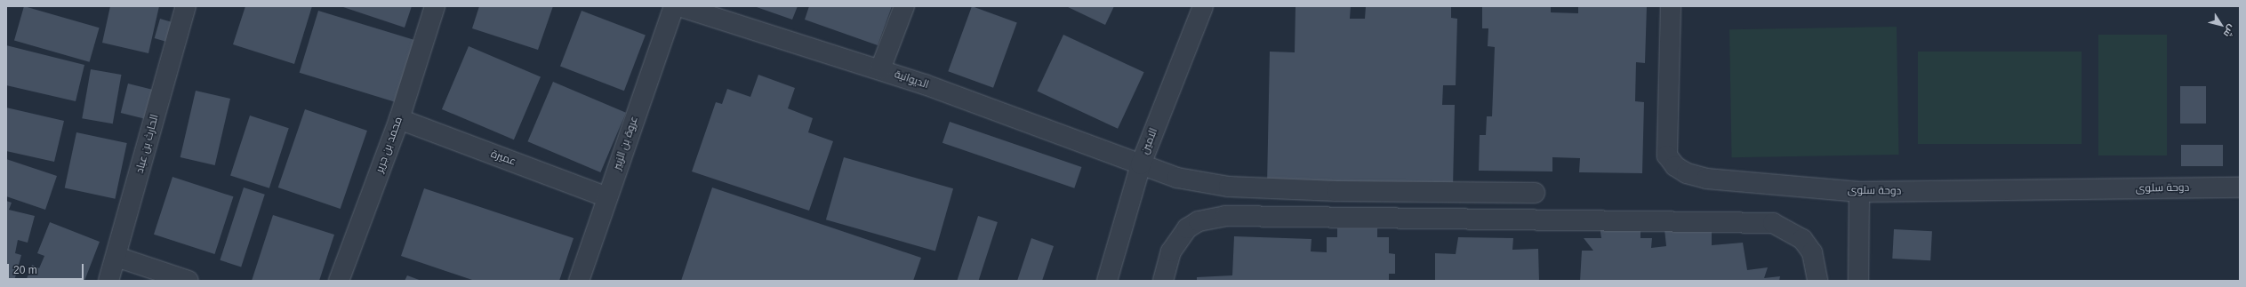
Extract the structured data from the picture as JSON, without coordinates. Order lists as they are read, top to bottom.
{
  "streets": {
    "street": [
      "الديوانية",
      "الامين",
      "عروة بن الزبير",
      "الحارث بن عباد",
      "محمد بن جرير",
      "عميرة",
      "دوحة سلوى"
    ]
  },
  "crossings": [
    ["الديوانية", "الامين"],
    ["عروة بن الزبير", "عميرة"],
    ["محمد بن جرير", "عميرة"]
  ],
  "scale_bar": "20 m",
  "north": "bottom right"
}
